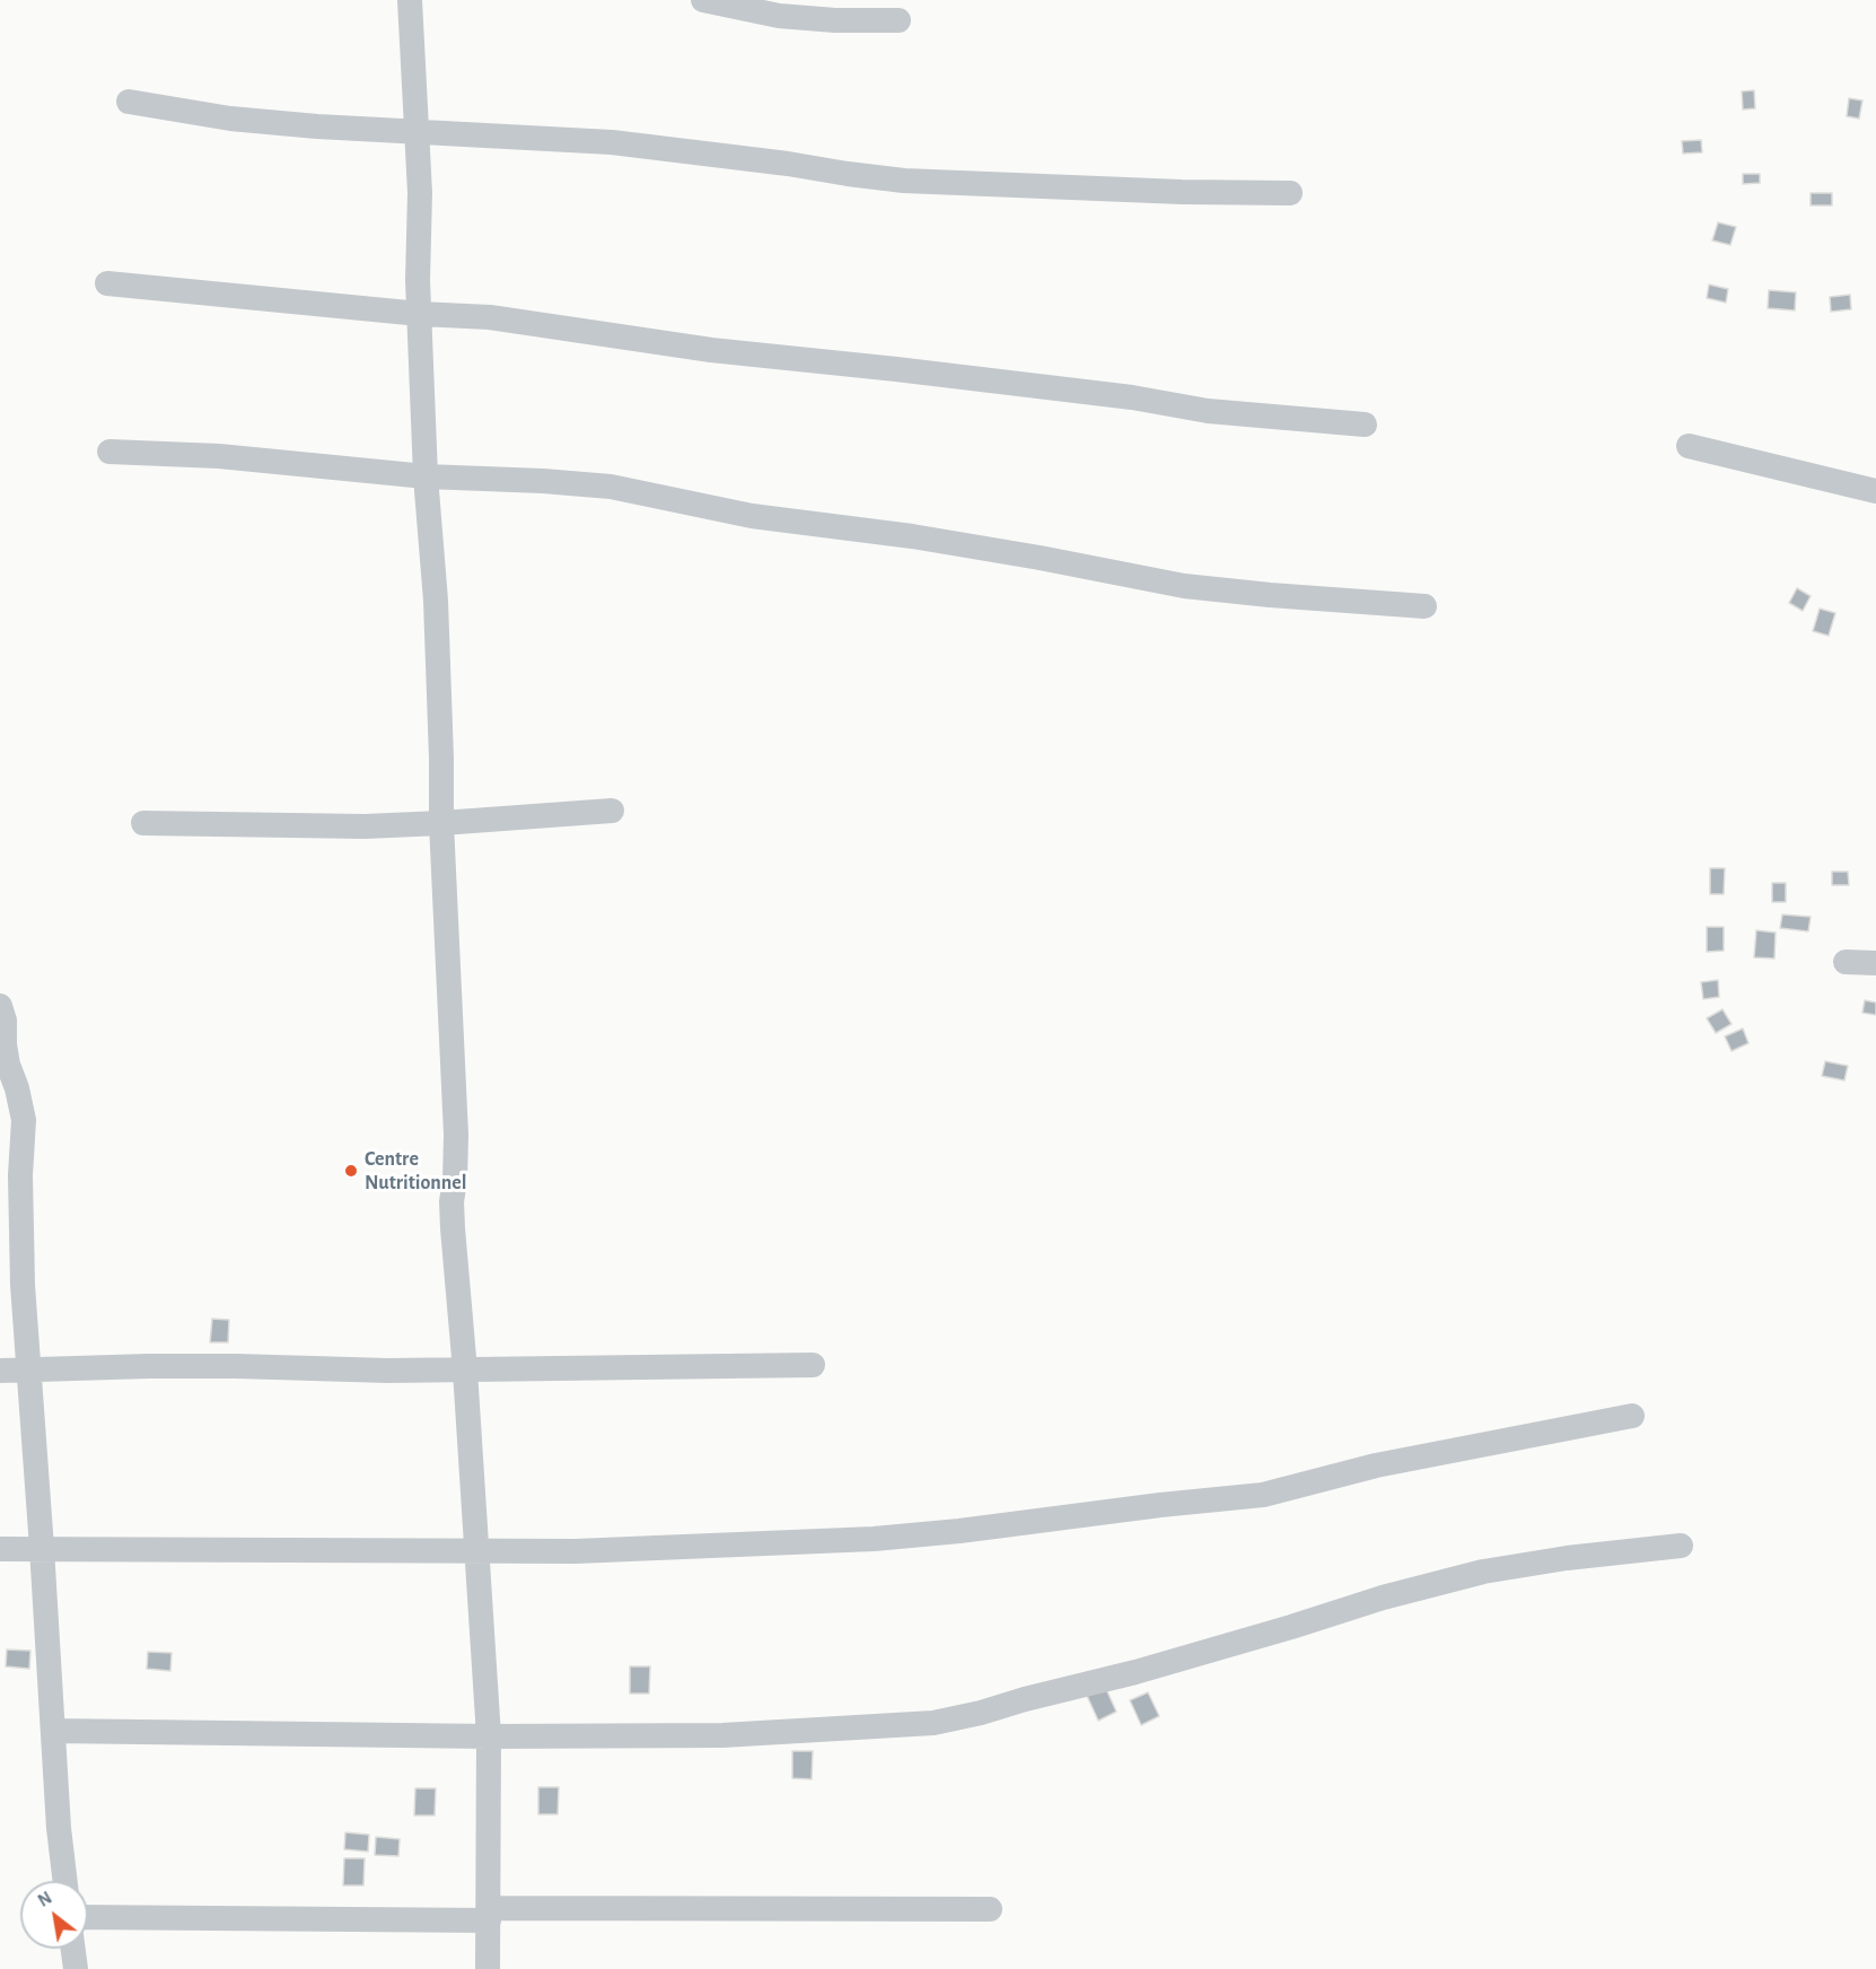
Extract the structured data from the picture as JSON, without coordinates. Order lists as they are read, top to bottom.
{
  "places": ["Centre Nutritionnel"],
  "north": "top left"
}
